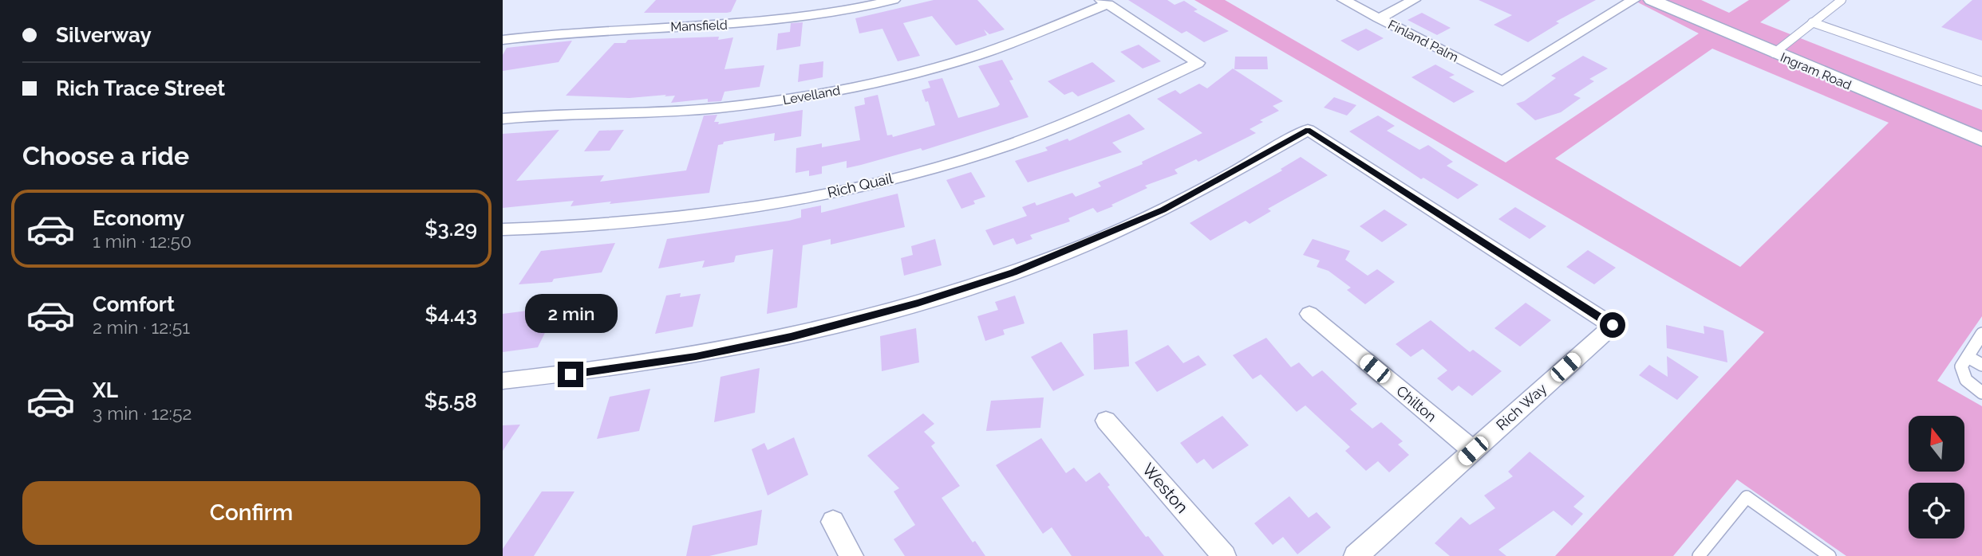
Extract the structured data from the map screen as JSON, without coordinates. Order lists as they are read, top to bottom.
{
  "streets": {
    "street": [
      "Mansfield",
      "Finland Palm",
      "Ingram Road",
      "Levelland",
      "Rich Quail",
      "Chilton",
      "Rich Way",
      "Weston"
    ]
  },
  "crossings": [
    ["Levelland", "Rich Quail"],
    ["Chilton", "Rich Way"]
  ],
  "north": "top",
  "page": {
    "banner": ["Silverway", "Rich Trace Street"],
    "heading": "Choose a ride",
    "list": [
      {
        "name": "Economy",
        "note": "1 min · 12:50",
        "value": "$3.29"
      },
      {
        "name": "Comfort",
        "note": "2 min · 12:51",
        "value": "$4.43"
      },
      {
        "name": "XL",
        "note": "3 min · 12:52",
        "value": "$5.58"
      }
    ],
    "bubble": "2 min",
    "buttons": "Confirm"
  }
}
